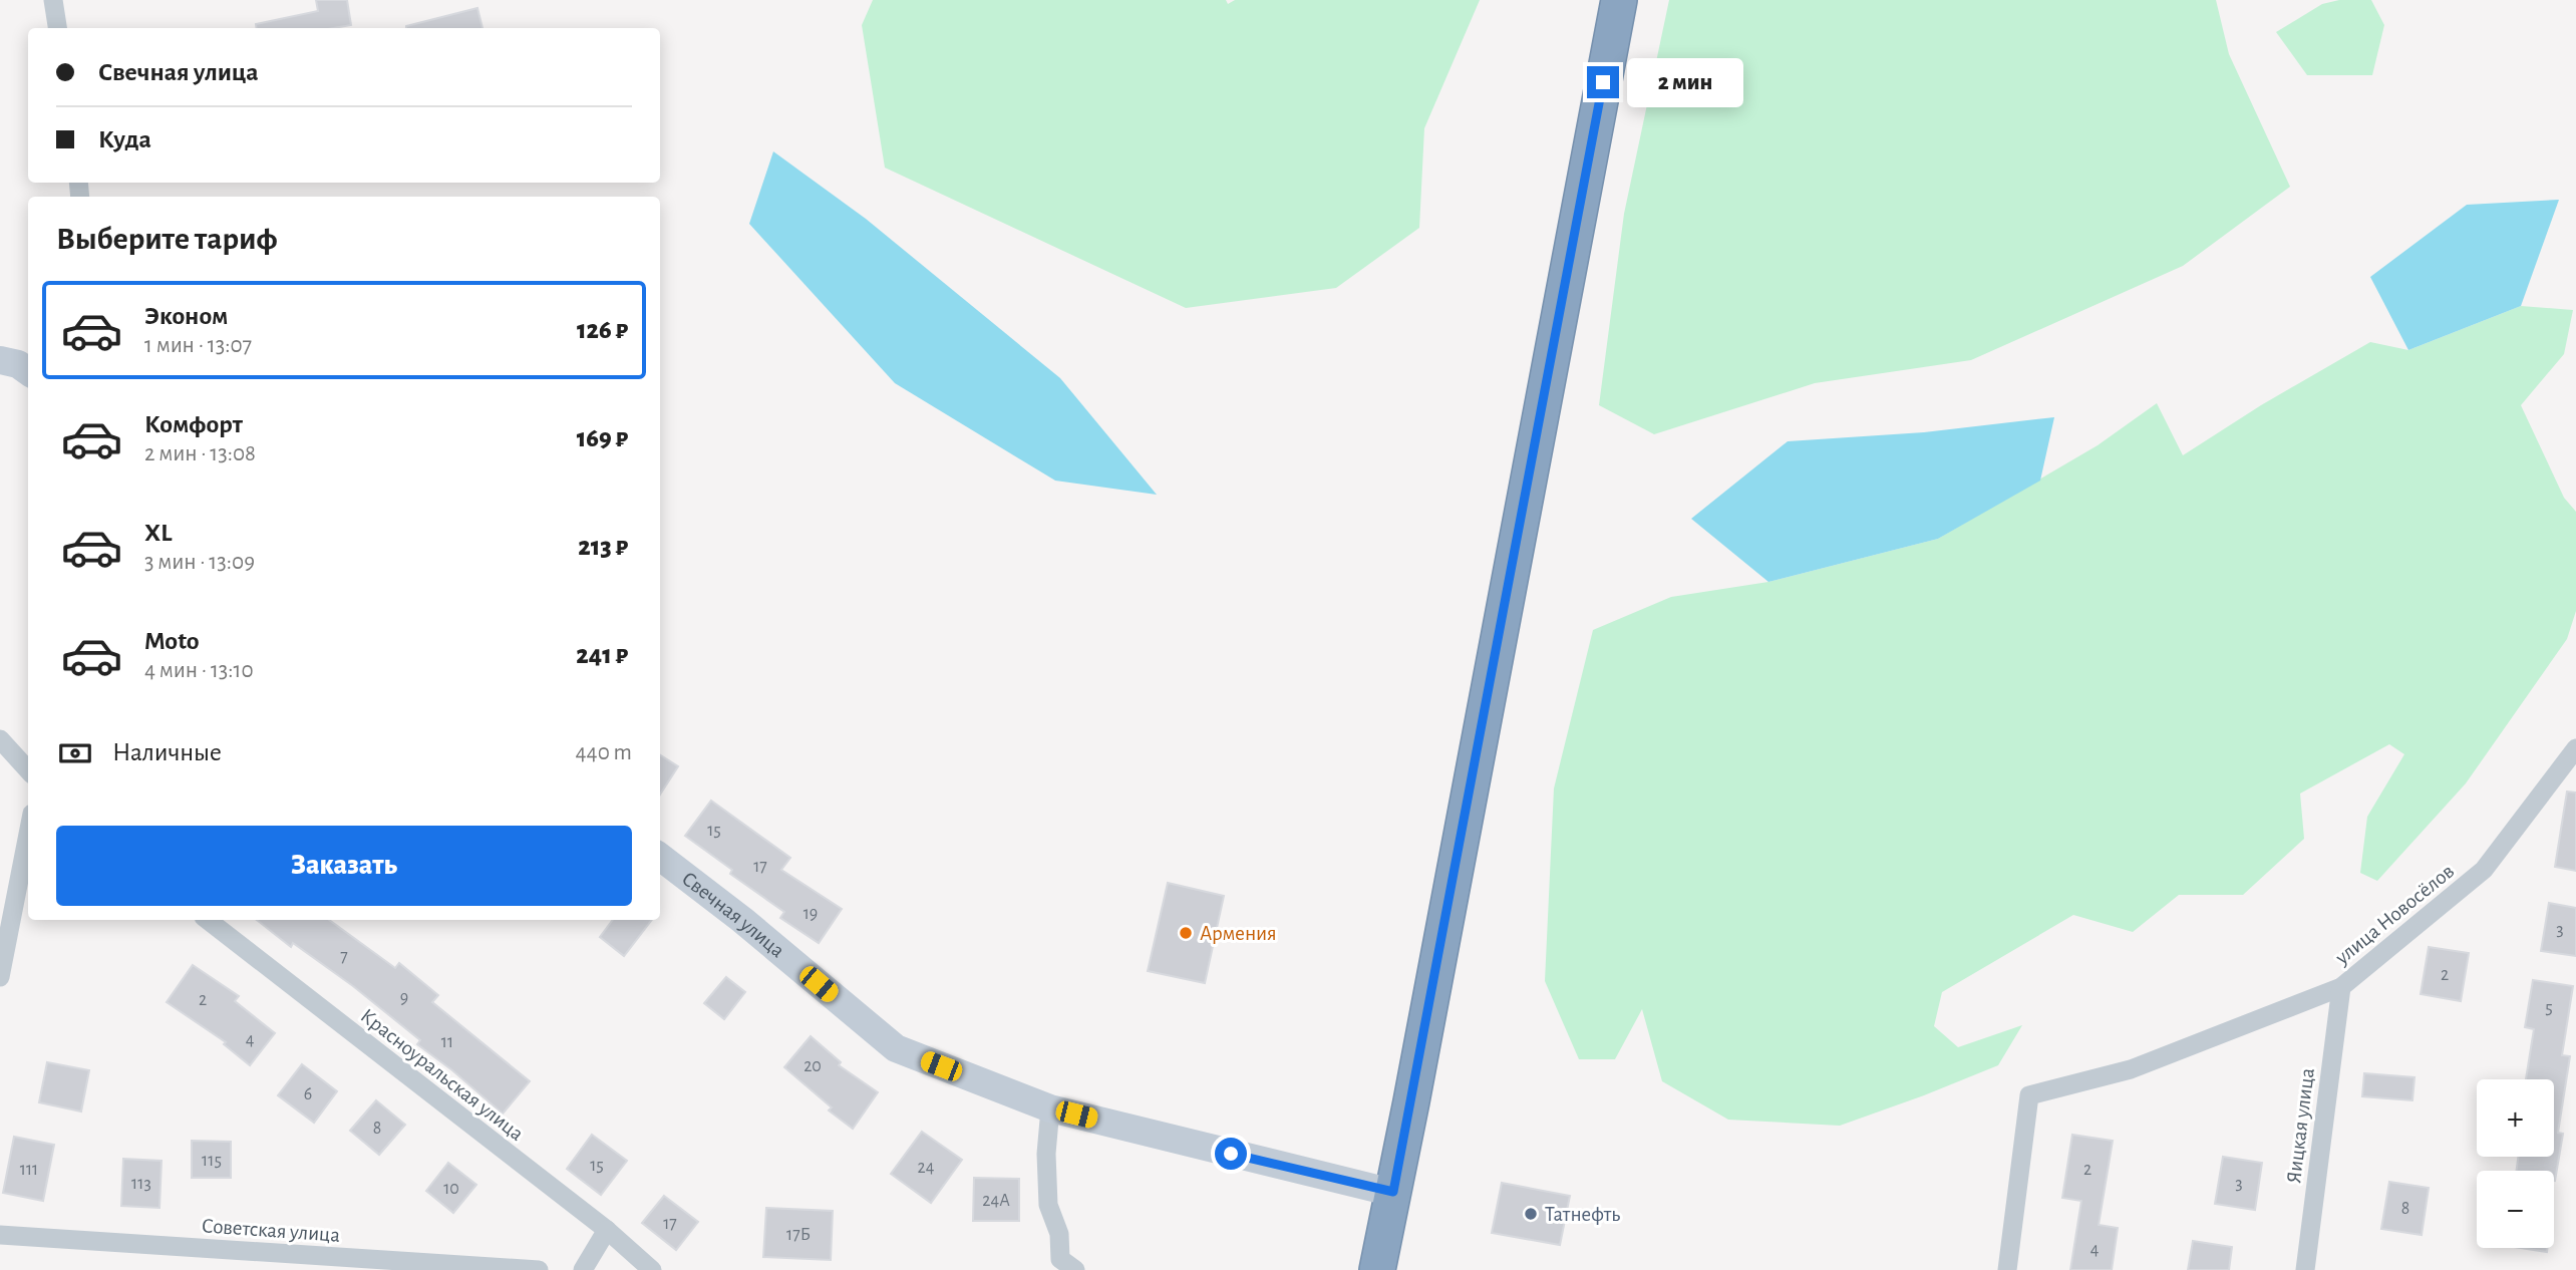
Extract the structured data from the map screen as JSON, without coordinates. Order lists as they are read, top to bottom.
{
  "streets": {
    "street": [
      "Свечная улица",
      "улица Новосёлов",
      "Красноуральская улица",
      "Яицкая улица",
      "Советская улица"
    ]
  },
  "crossings": [
    ["улица Новосёлов", "Яицкая улица"]
  ],
  "places": ["Армения", "Татнефть"],
  "house_numbers": [
    "15",
    "17",
    "19",
    "3",
    "7",
    "2",
    "9",
    "2",
    "5",
    "4",
    "11",
    "20",
    "6",
    "8",
    "115",
    "15",
    "24",
    "111",
    "2",
    "113",
    "3",
    "10",
    "24А",
    "8",
    "17",
    "17Б",
    "4"
  ],
  "page": {
    "banner": ["Свечная улица", "Куда"],
    "bubble": "2 мин",
    "heading": "Выберите тариф",
    "list": [
      {
        "name": "Эконом",
        "note": "1 мин · 13:07",
        "value": "126 ₽"
      },
      {
        "name": "Комфорт",
        "note": "2 мин · 13:08",
        "value": "169 ₽"
      },
      {
        "name": "XL",
        "note": "3 мин · 13:09",
        "value": "213 ₽"
      },
      {
        "name": "Moto",
        "note": "4 мин · 13:10",
        "value": "241 ₽"
      }
    ],
    "pay": ["Наличные", "440 m"],
    "buttons": "Заказать",
    "map_buttons": ["+", "−"]
  }
}
